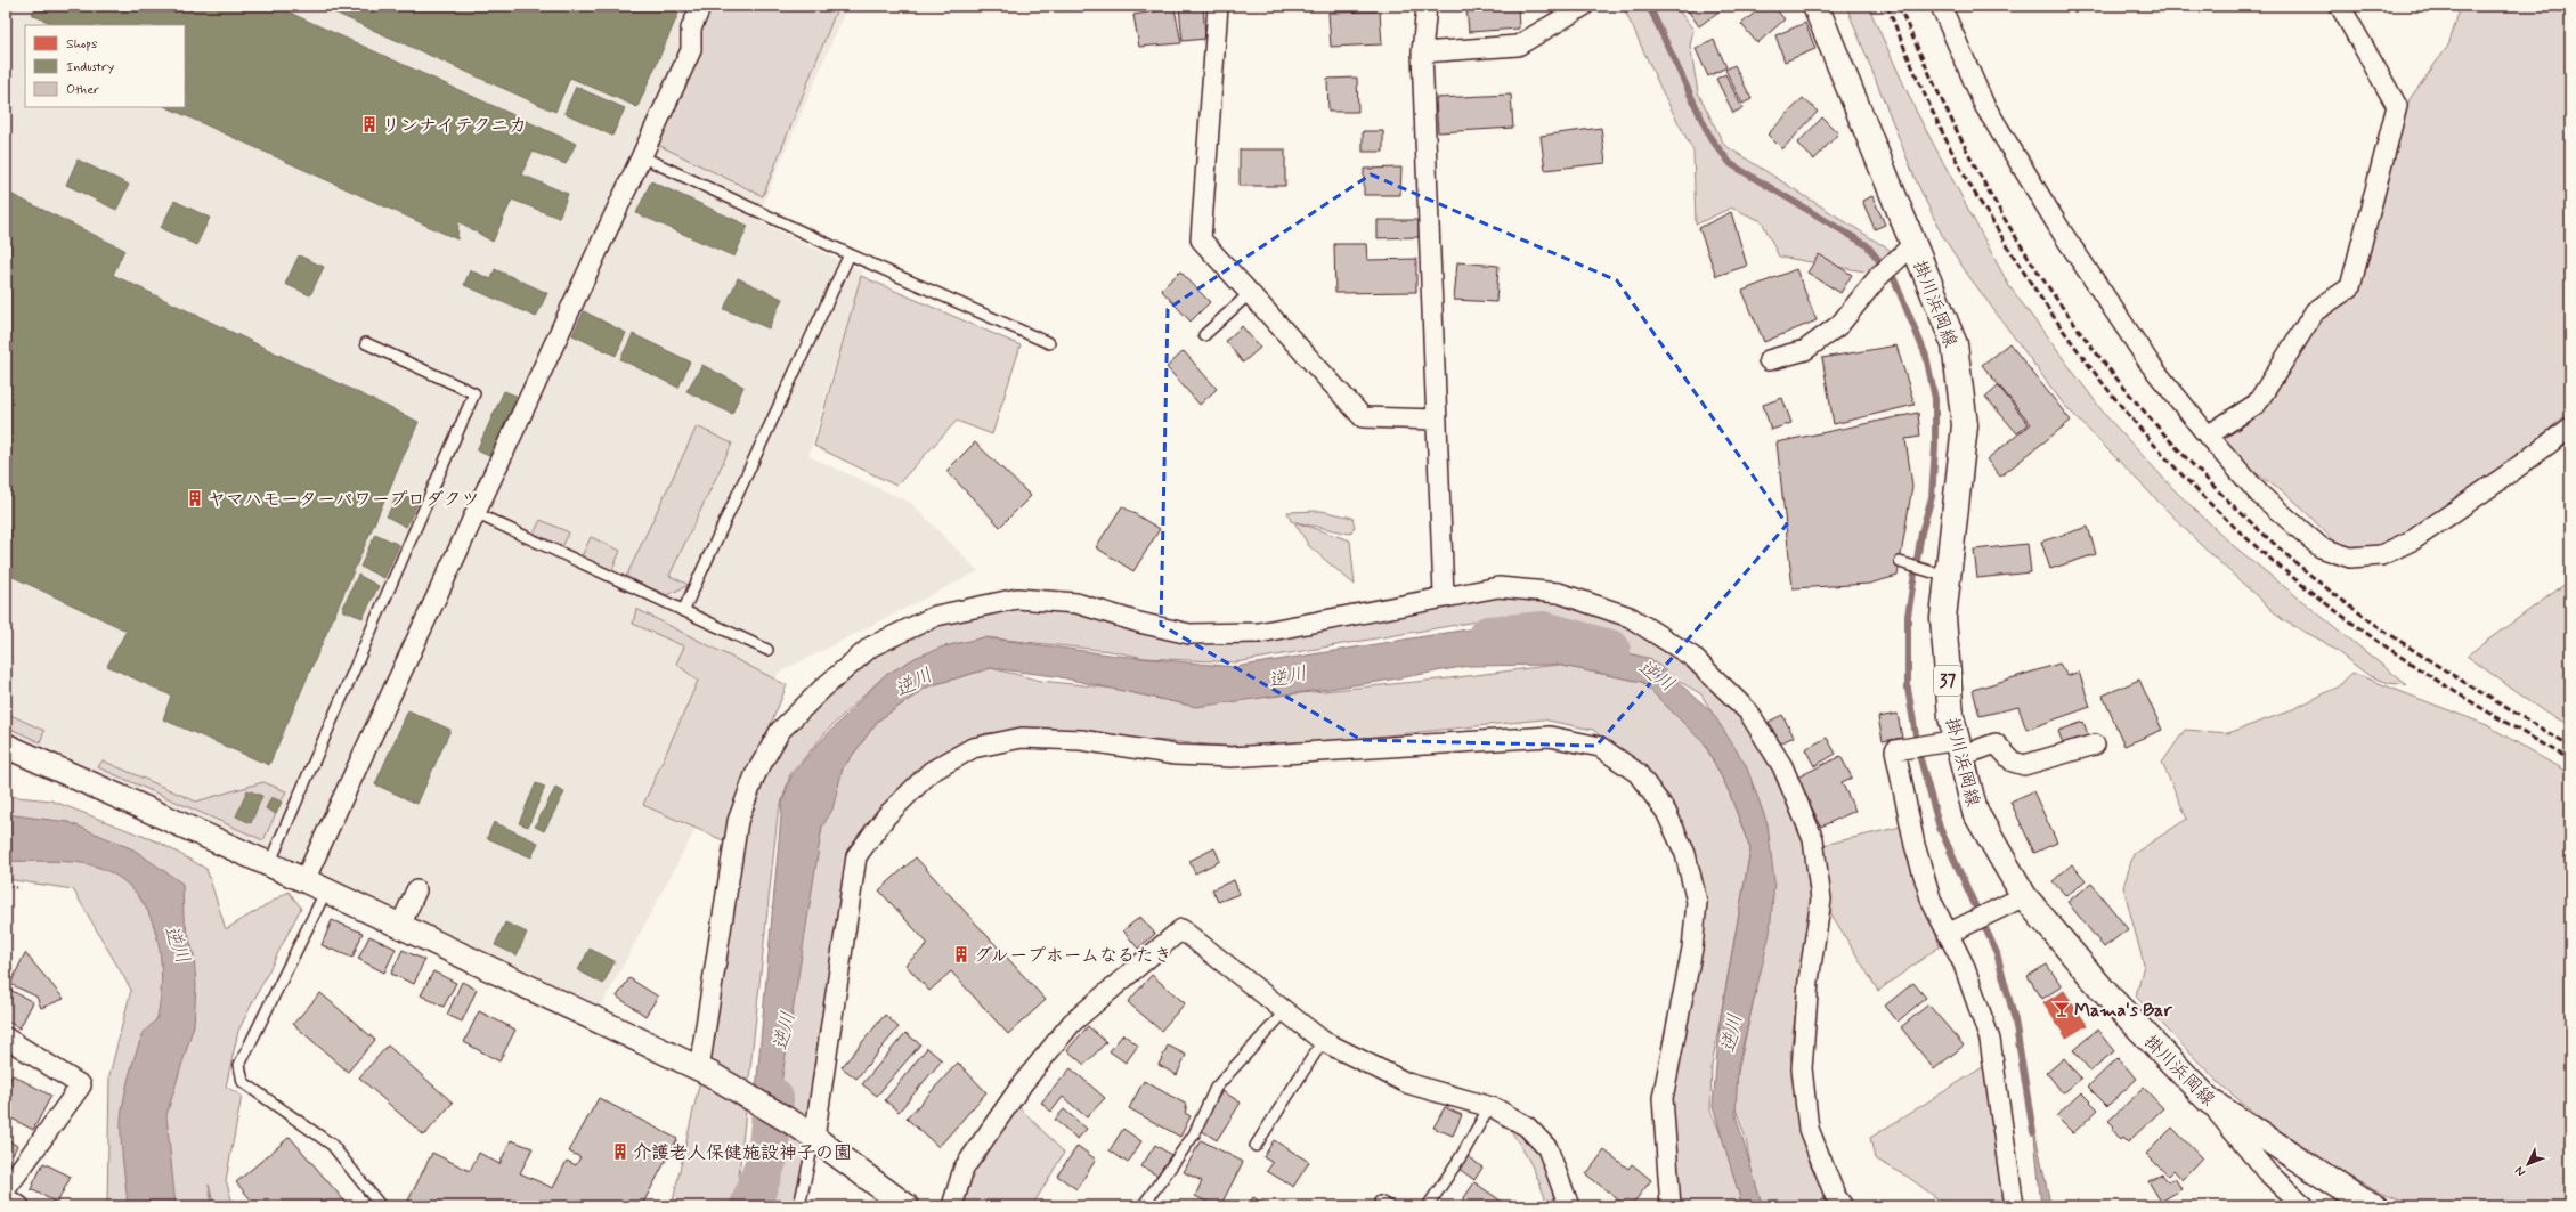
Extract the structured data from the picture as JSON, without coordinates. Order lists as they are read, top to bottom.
{
  "streets": {
    "main road": ["掛川浜岡線", "37"]
  },
  "water": ["逆川"],
  "places": {
    "building": [
      "リンナイテクニカ",
      "ヤマハモーターパワープロダクツ",
      "グループホームなるたき",
      "介護老人保健施設神子の園"
    ],
    "bar": ["Mama's Bar"]
  },
  "legend": ["Shops", "Industry", "Other"],
  "north": "bottom left"
}
